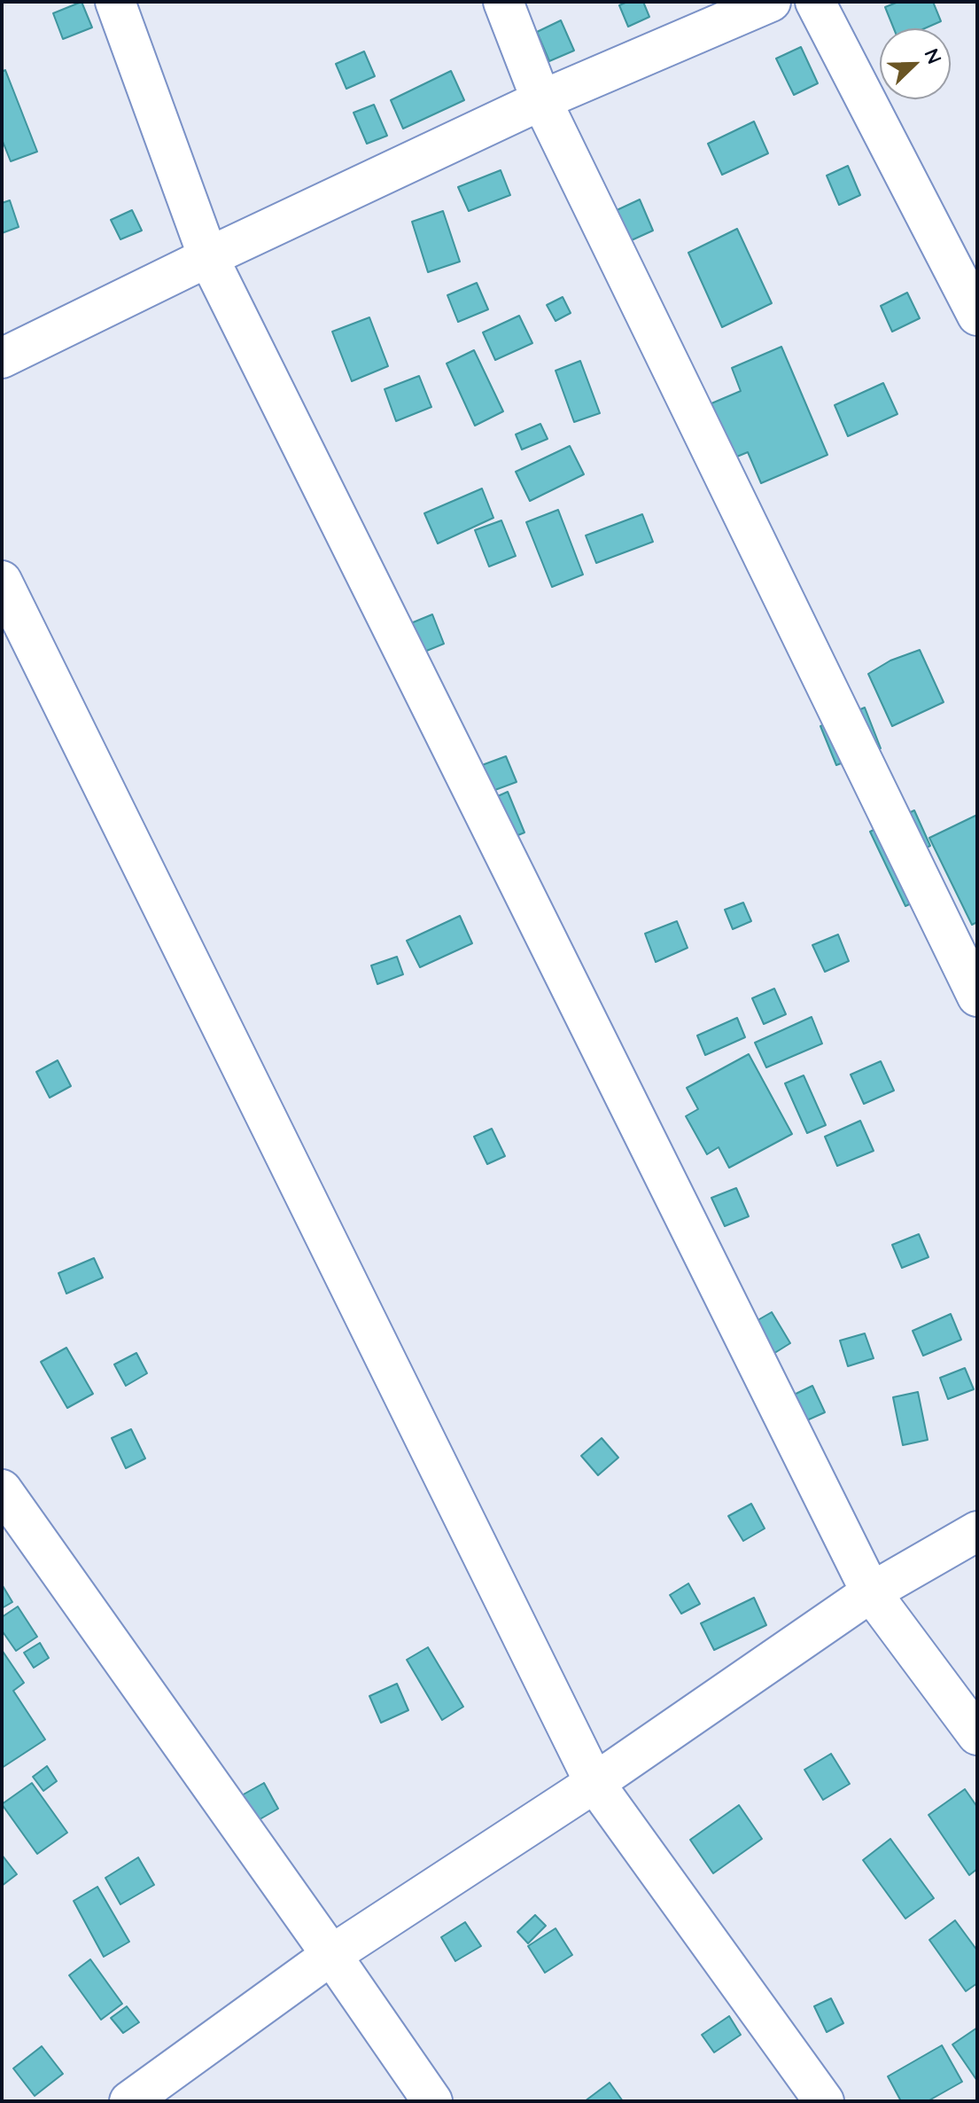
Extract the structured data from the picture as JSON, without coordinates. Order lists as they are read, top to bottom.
{
  "north": "top right"
}
